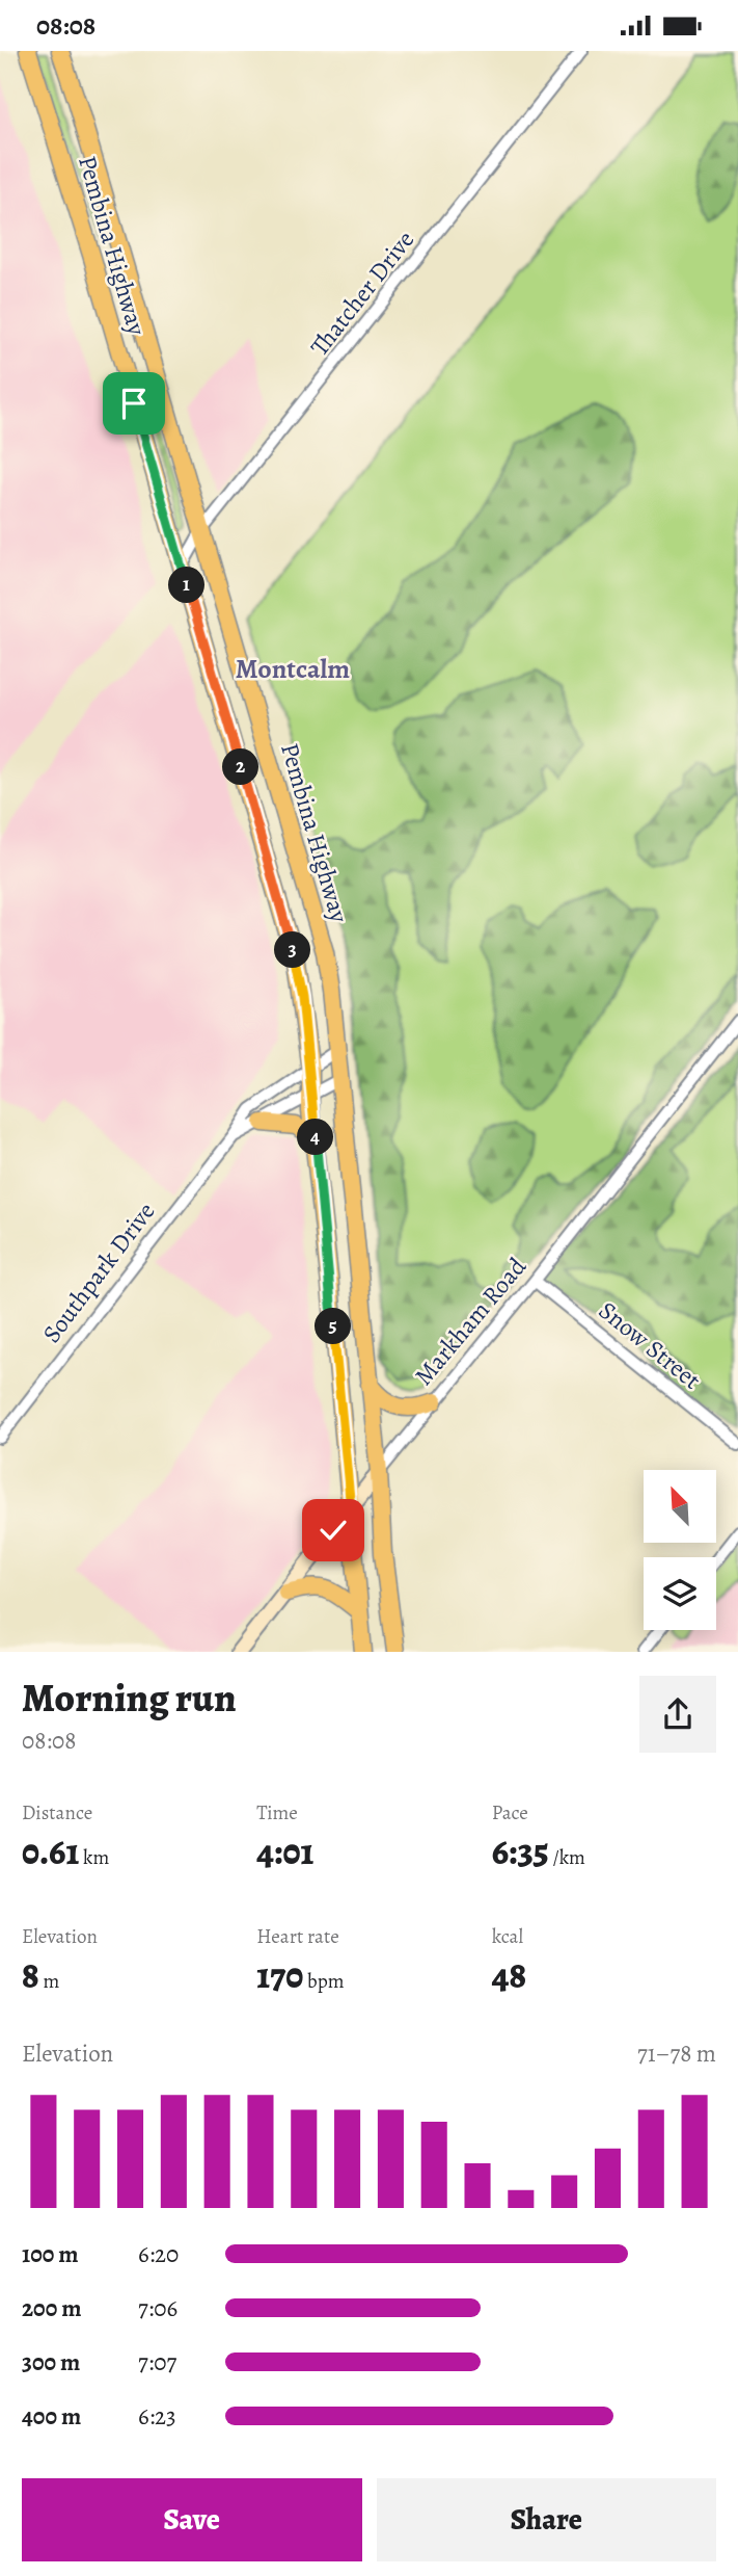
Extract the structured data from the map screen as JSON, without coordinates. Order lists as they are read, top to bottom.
{
  "streets": {
    "main road": ["Pembina Highway"],
    "street": [
      "Thatcher Drive",
      "Southpark Drive",
      "Markham Road",
      "Snow Street"
    ]
  },
  "crossings": [
    ["Pembina Highway", "Thatcher Drive"],
    ["Pembina Highway", "Southpark Drive"],
    ["Pembina Highway", "Markham Road"],
    ["Markham Road", "Snow Street"]
  ],
  "districts": ["Montcalm"],
  "north": "top left",
  "page": {
    "status": "08:08",
    "pins": [
      "1",
      "2",
      "3",
      "4",
      "5"
    ],
    "heading": ["Morning run", "08:08"],
    "stats": [
      ["Distance", "0.61 km"],
      ["Time", "4:01"],
      ["Pace", "6:35 /km"],
      ["Elevation", "8 m"],
      ["Heart rate", "170 bpm"],
      ["kcal", "48"]
    ],
    "chart": ["Elevation", "71–78 m"],
    "list": [
      {
        "name": "100 m",
        "note": "6:20"
      },
      {
        "name": "200 m",
        "note": "7:06"
      },
      {
        "name": "300 m",
        "note": "7:07"
      },
      {
        "name": "400 m",
        "note": "6:23"
      }
    ],
    "buttons": ["Save", "Share"]
  }
}
